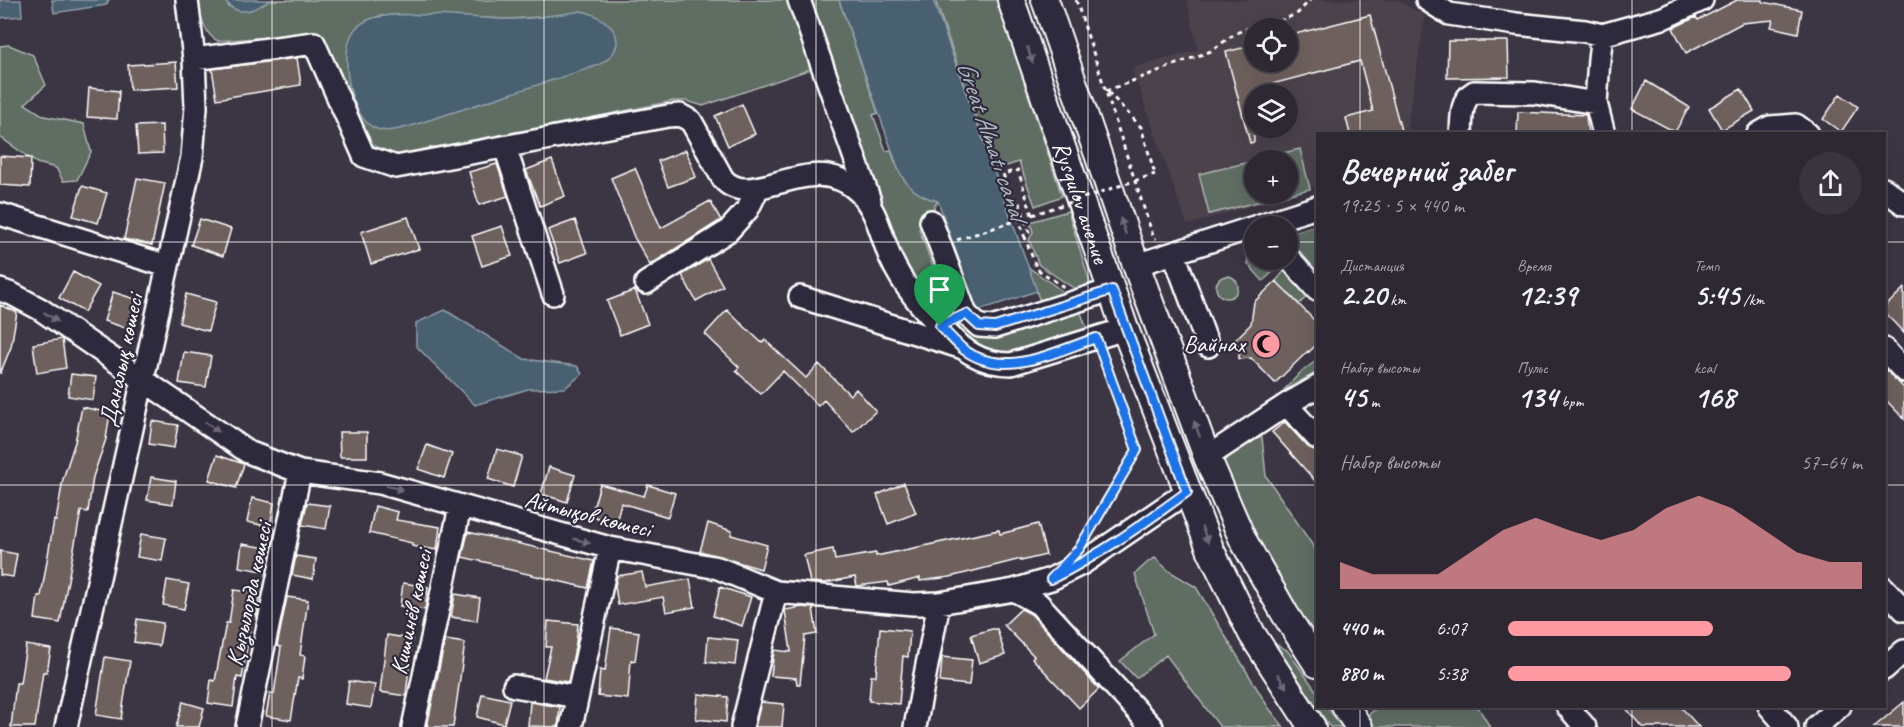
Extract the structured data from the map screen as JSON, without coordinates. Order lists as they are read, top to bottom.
{
  "streets": {
    "main road": ["Rysqulov avenue"],
    "street": [
      "Даналық көшесі",
      "Айтықов көшесі",
      "Қызылорда көшесі",
      "Кишинёв көшесі"
    ]
  },
  "crossings": [
    ["Rysqulov avenue", "Айтықов көшесі"],
    ["Даналық көшесі", "Айтықов көшесі"],
    ["Айтықов көшесі", "Қызылорда көшесі"],
    ["Айтықов көшесі", "Кишинёв көшесі"]
  ],
  "water": ["Great Almatı canal"],
  "places": {
    "mosque": ["Вайнах"]
  },
  "page": {
    "map_buttons": ["+", "−"],
    "heading": ["Вечерний забег", "19:25 · 5 × 440 m"],
    "stats": [
      ["Дистанция", "2.20 km"],
      ["Время", "12:39"],
      ["Темп", "5:45 /km"],
      ["Набор высоты", "45 m"],
      ["Пульс", "134 bpm"],
      ["kcal", "168"]
    ],
    "chart": ["Набор высоты", "57–64 m"],
    "list": [
      {
        "name": "440 m",
        "note": "6:07"
      },
      {
        "name": "880 m",
        "note": "5:38"
      }
    ]
  }
}
